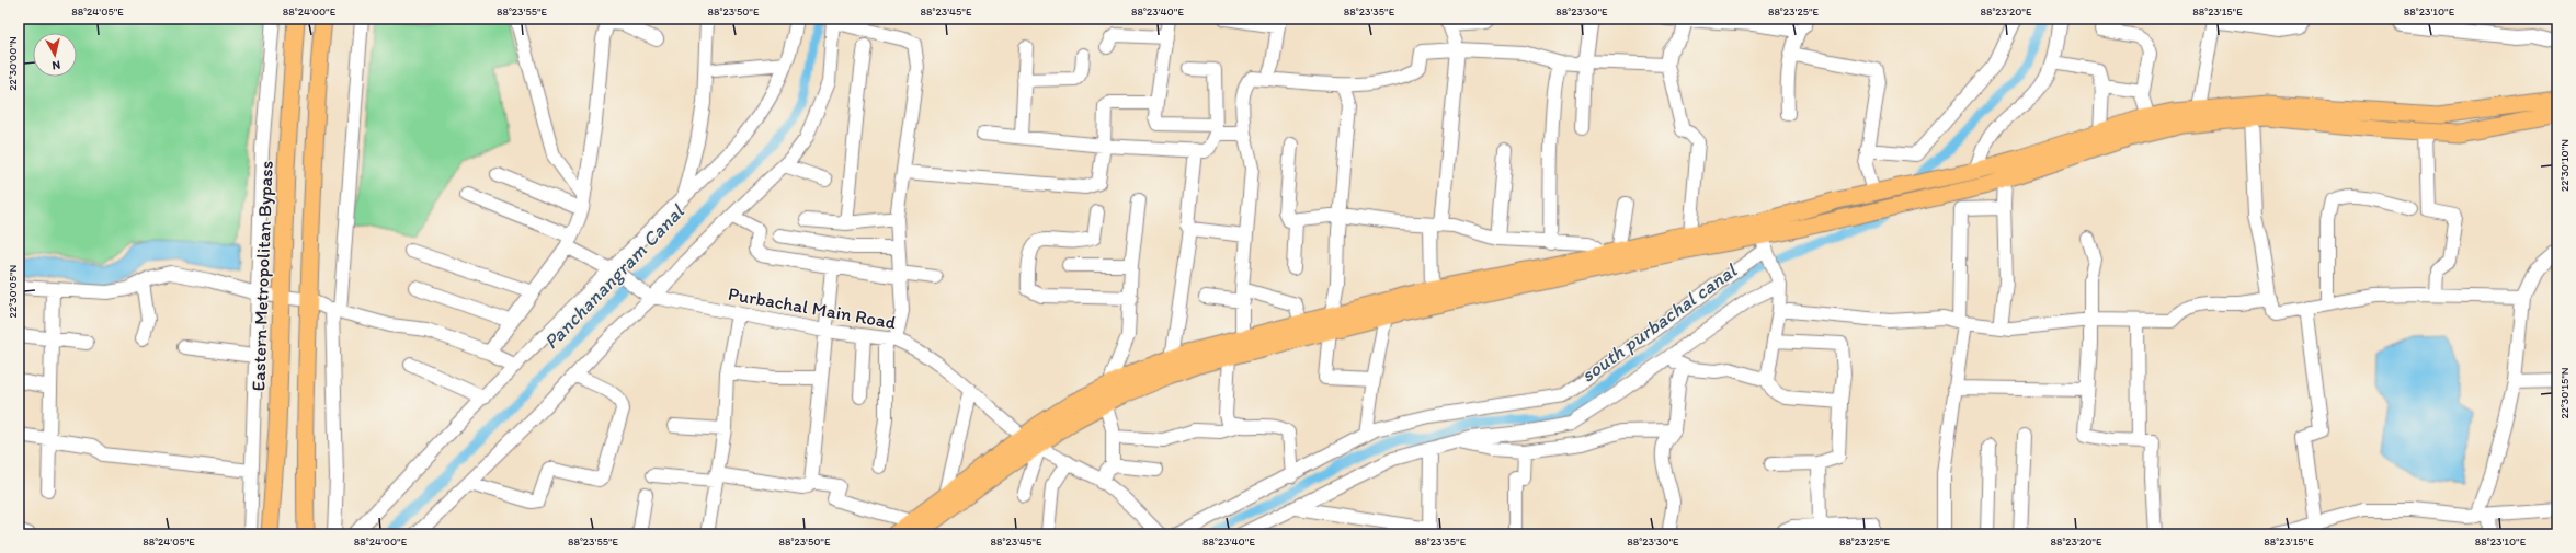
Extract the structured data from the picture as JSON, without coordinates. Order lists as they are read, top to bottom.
{
  "streets": {
    "main road": ["Eastern Metropolitan Bypass"],
    "street": ["Purbachal Main Road"]
  },
  "water": ["Panchanangram Canal", "south purbachal canal"],
  "north": "bottom",
  "coordinates": [
    "88°24'05\"E",
    "88°24'00\"E",
    "88°23'55\"E",
    "88°23'50\"E",
    "88°23'45\"E",
    "88°23'40\"E",
    "88°23'35\"E",
    "88°23'30\"E",
    "88°23'25\"E",
    "88°23'20\"E",
    "88°23'15\"E",
    "88°23'10\"E",
    "22°30'00\"N",
    "22°30'10\"N",
    "22°30'05\"N",
    "22°30'15\"N"
  ]
}
